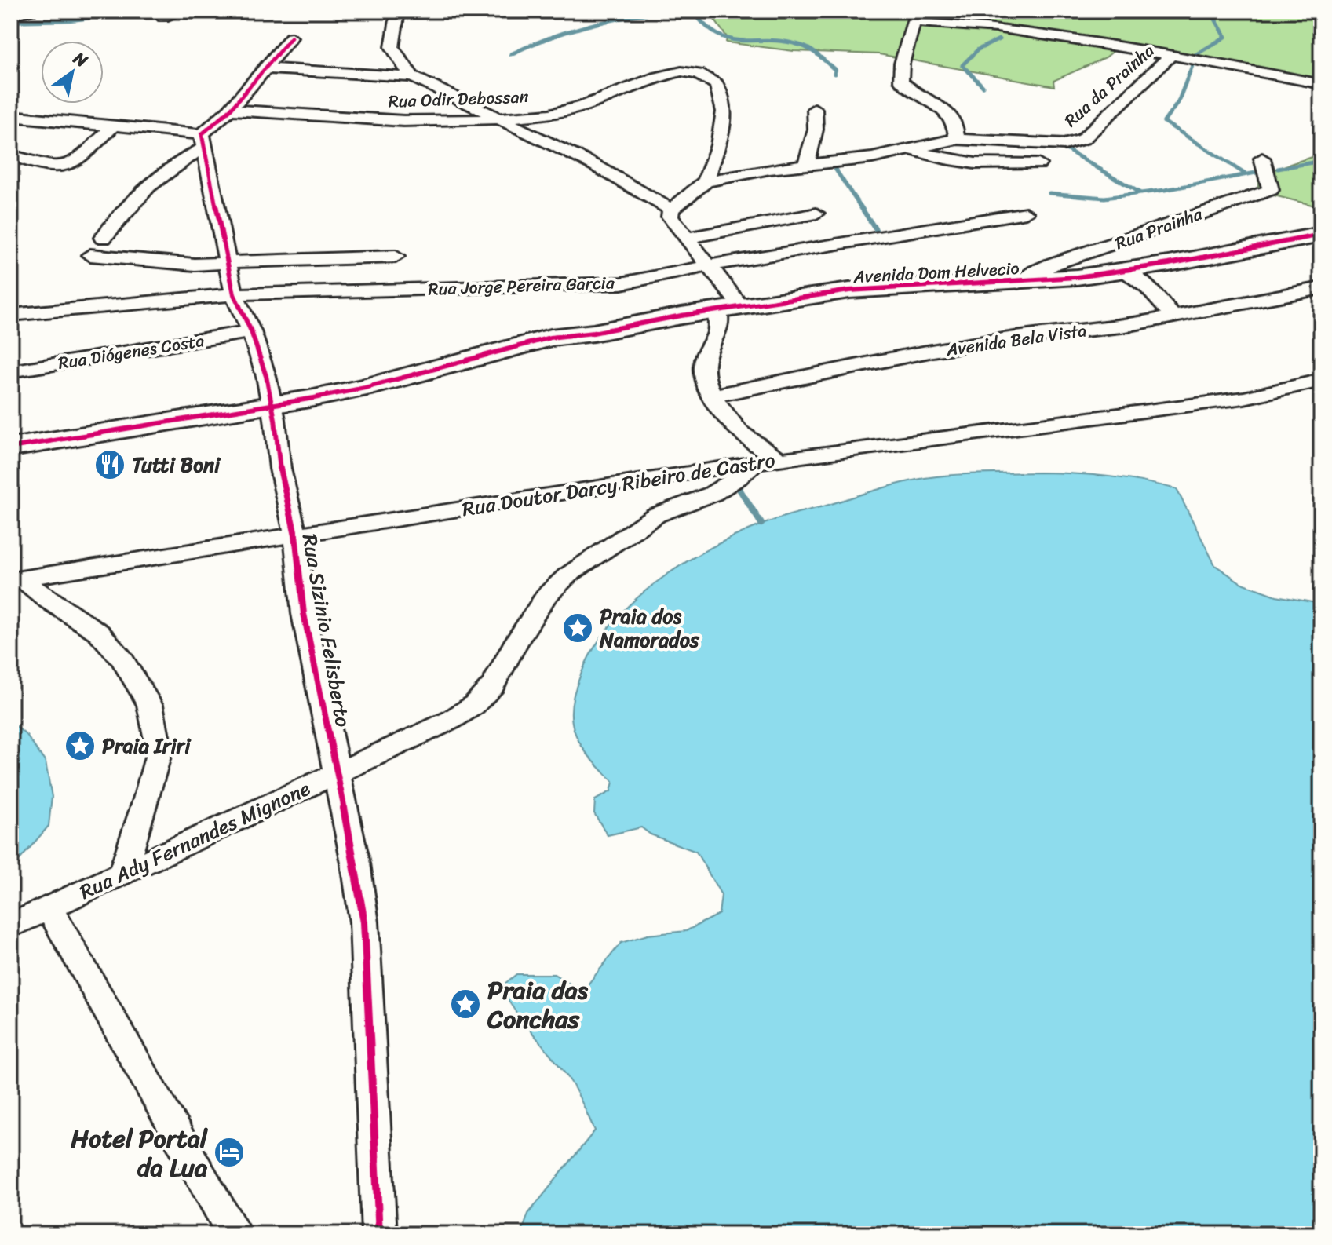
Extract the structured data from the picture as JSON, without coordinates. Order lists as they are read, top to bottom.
{
  "streets": {
    "street": [
      "Rua da Prainha",
      "Rua Odir Debossan",
      "Rua Prainha",
      "Avenida Dom Helvecio",
      "Rua Jorge Pereira Garcia",
      "Avenida Bela Vista",
      "Rua Diógenes Costa",
      "Rua Doutor Darcy Ribeiro de Castro",
      "Rua Sizinio Felisberto",
      "Rua Ady Fernandes Mignone"
    ]
  },
  "crossings": [
    ["Rua da Prainha", "Rua Odir Debossan"],
    ["Rua Prainha", "Avenida Dom Helvecio"],
    ["Avenida Dom Helvecio", "Rua Sizinio Felisberto"],
    ["Rua Jorge Pereira Garcia", "Rua Sizinio Felisberto"],
    ["Rua Diógenes Costa", "Rua Sizinio Felisberto"],
    ["Rua Doutor Darcy Ribeiro de Castro", "Rua Sizinio Felisberto"],
    ["Rua Doutor Darcy Ribeiro de Castro", "Rua Ady Fernandes Mignone"],
    ["Rua Sizinio Felisberto", "Rua Ady Fernandes Mignone"]
  ],
  "places": {
    "restaurant": ["Tutti Boni"],
    "place": ["Praia dos Namorados", "Praia Iriri", "Praia das Conchas"],
    "hotel": ["Hotel Portal da Lua"]
  },
  "north": "top right"
}
